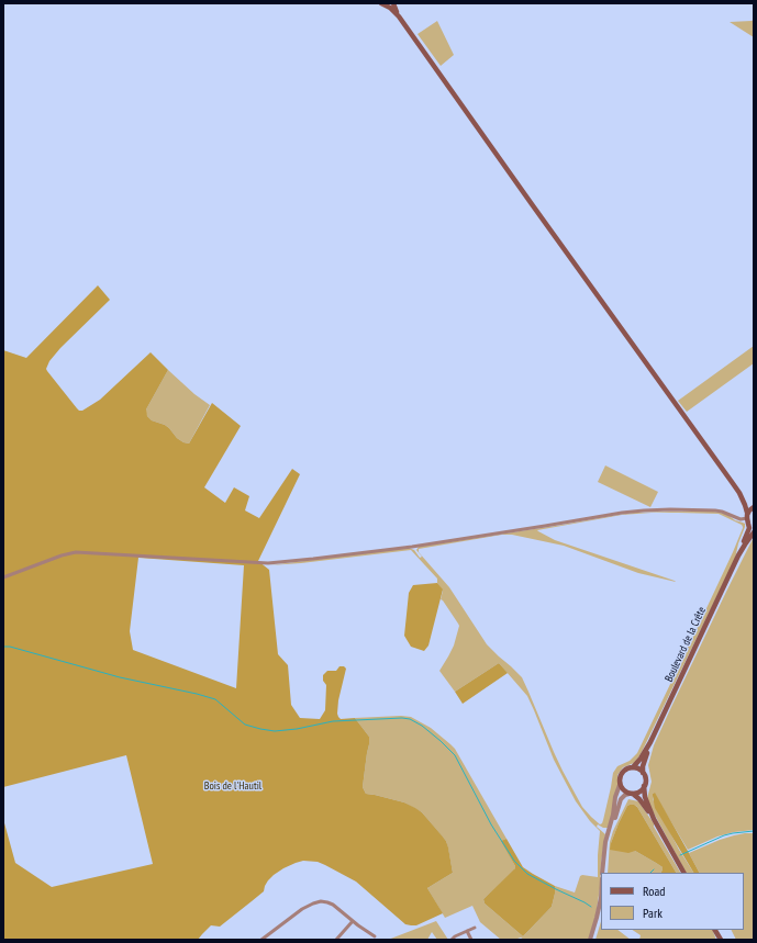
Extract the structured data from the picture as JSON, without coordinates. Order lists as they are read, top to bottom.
{
  "streets": {
    "main road": ["Boulevard de la Crête"]
  },
  "parks": ["Bois de l'Hautil"],
  "legend": ["Road", "Park"]
}
